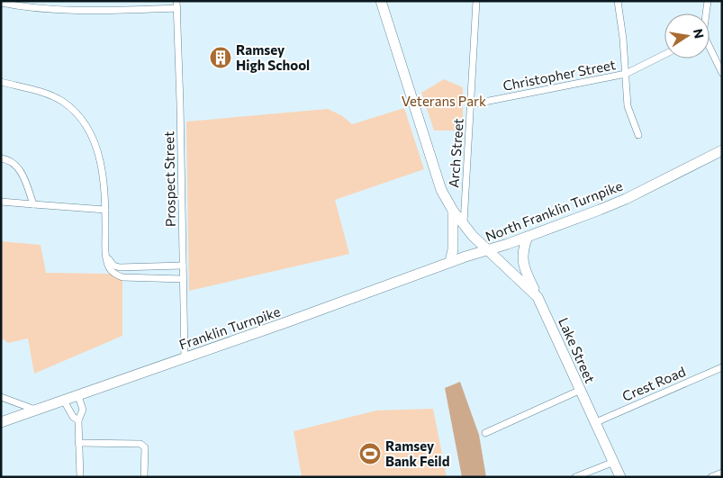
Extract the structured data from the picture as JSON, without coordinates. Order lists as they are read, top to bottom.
{
  "streets": {
    "main road": ["North Franklin Turnpike", "Franklin Turnpike", "Lake Street"],
    "street": [
      "Christopher Street",
      "Arch Street",
      "Prospect Street",
      "Crest Road"
    ]
  },
  "crossings": [
    ["Christopher Street", "Arch Street"],
    ["Arch Street", "Lake Street"],
    ["Prospect Street", "Franklin Turnpike"],
    ["North Franklin Turnpike", "Franklin Turnpike"],
    ["North Franklin Turnpike", "Lake Street"],
    ["Lake Street", "Crest Road"]
  ],
  "parks": ["Veterans Park"],
  "places": {
    "building": ["Ramsey High School"],
    "sports": ["Ramsey Bank Feild"]
  },
  "north": "right"
}
